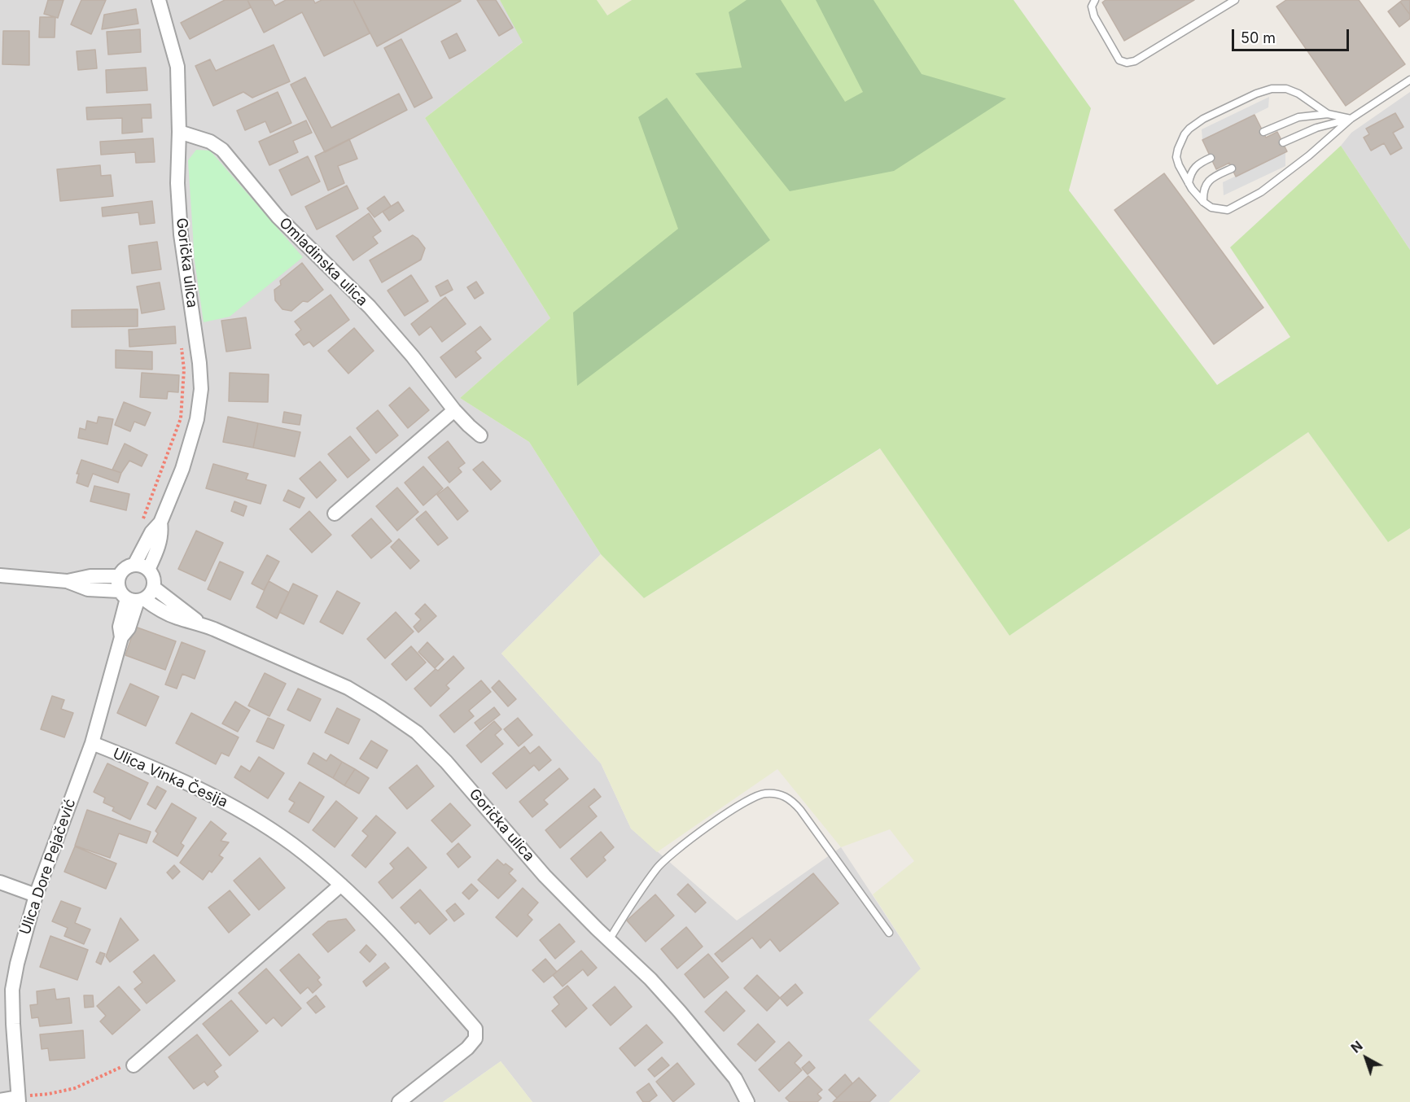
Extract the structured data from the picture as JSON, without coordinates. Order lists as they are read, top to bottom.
{
  "streets": {
    "street": [
      "Omladinska ulica",
      "Gorička ulica",
      "Ulica Vinka Česija",
      "Ulica Dore Pejačević"
    ]
  },
  "crossings": [
    ["Omladinska ulica", "Gorička ulica"],
    ["Gorička ulica", "Ulica Dore Pejačević"],
    ["Ulica Vinka Česija", "Ulica Dore Pejačević"]
  ],
  "scale_bar": "50 m",
  "north": "top left"
}
